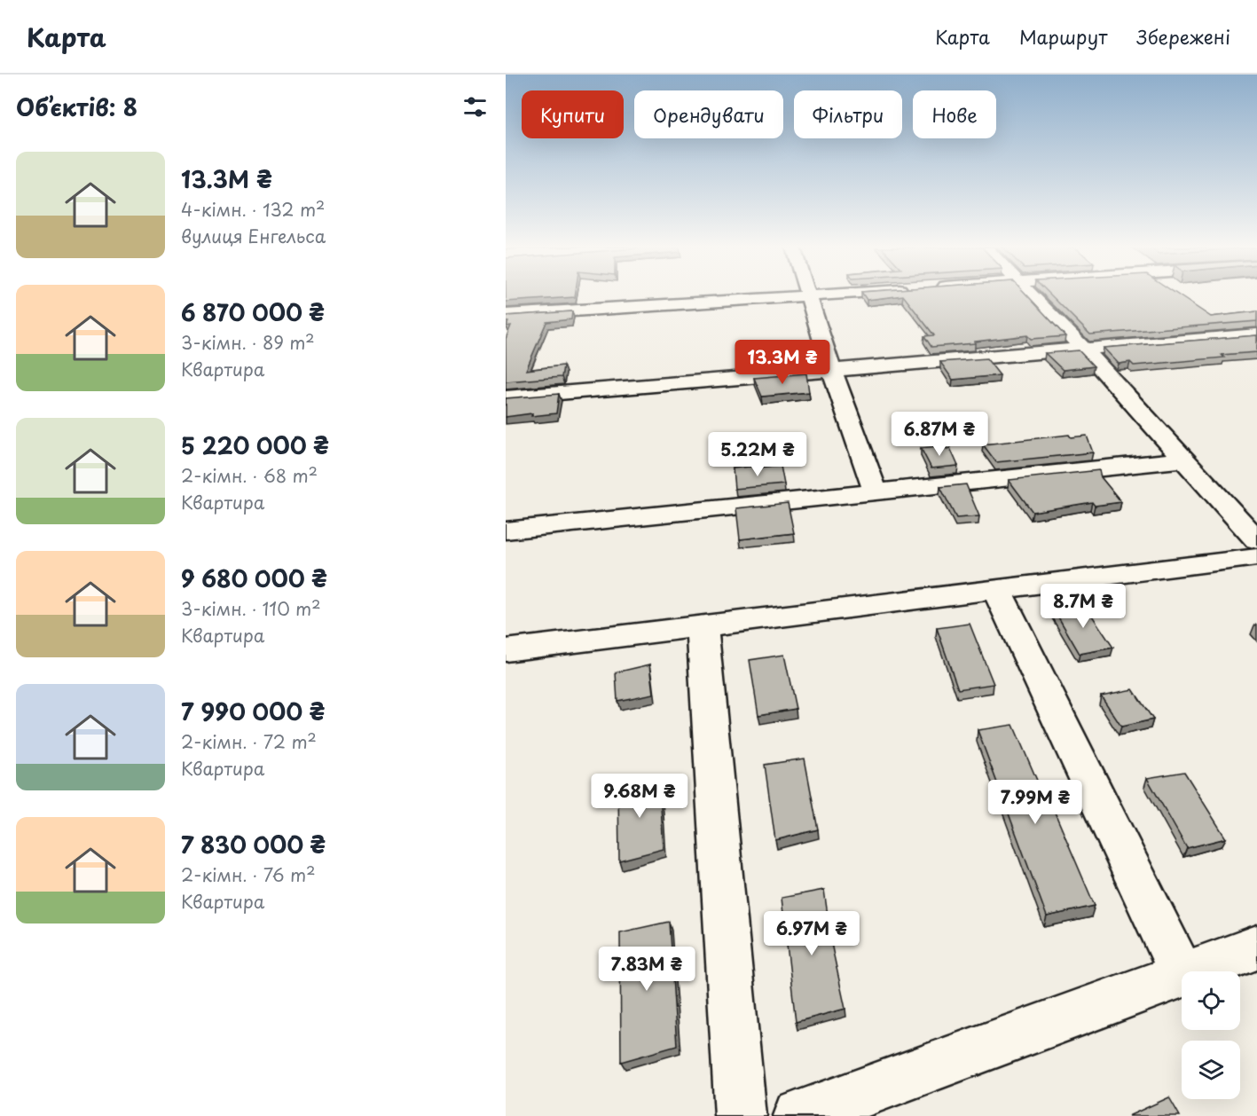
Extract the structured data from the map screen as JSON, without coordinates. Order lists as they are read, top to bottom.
{
  "page": {
    "header": "Карта",
    "nav": ["Карта", "Маршрут", "Збережені"],
    "heading": "Об’єктів: 8",
    "chip": [
      "Купити",
      "Орендувати",
      "Фільтри",
      "Нове"
    ],
    "list": [
      {
        "name": "13.3M ₴",
        "note": "4-кімн. · 132 m² · вулиця Енгельса"
      },
      {
        "name": "6 870 000 ₴",
        "note": "3-кімн. · 89 m² · Квартира"
      },
      {
        "name": "5 220 000 ₴",
        "note": "2-кімн. · 68 m² · Квартира"
      },
      {
        "name": "9 680 000 ₴",
        "note": "3-кімн. · 110 m² · Квартира"
      },
      {
        "name": "7 990 000 ₴",
        "note": "2-кімн. · 72 m² · Квартира"
      },
      {
        "name": "7 830 000 ₴",
        "note": "2-кімн. · 76 m² · Квартира"
      }
    ],
    "price": [
      "13.3M ₴",
      "6.87M ₴",
      "5.22M ₴",
      "8.7M ₴",
      "9.68M ₴",
      "7.99M ₴",
      "6.97M ₴",
      "7.83M ₴"
    ]
  }
}
